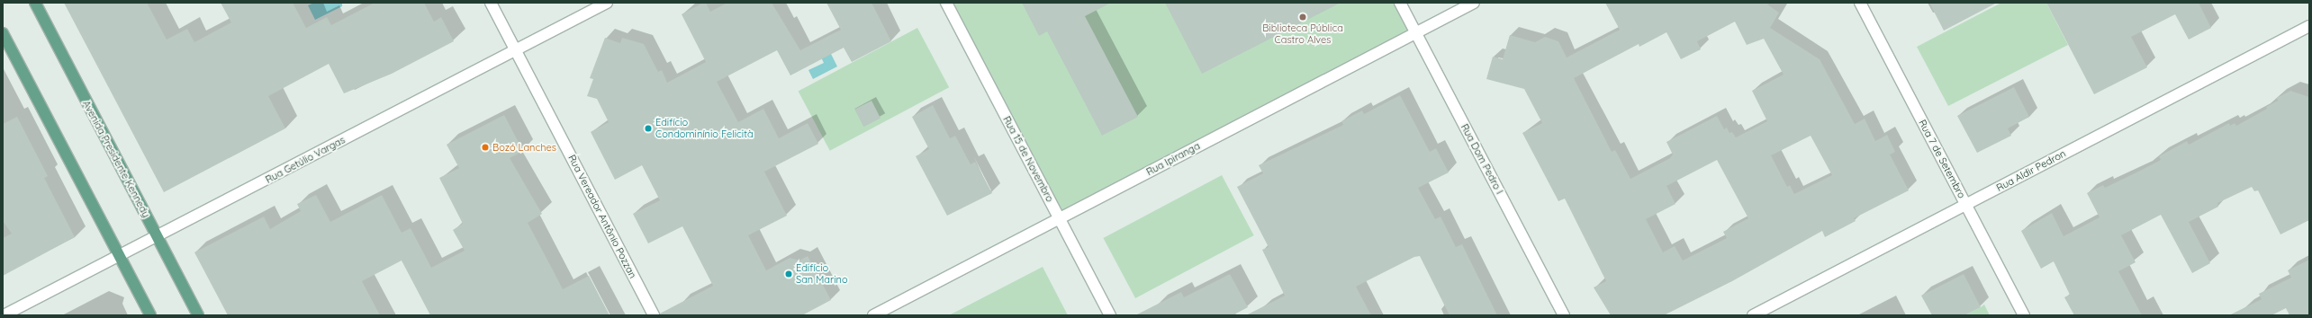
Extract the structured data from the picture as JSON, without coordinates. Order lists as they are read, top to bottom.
{
  "streets": {
    "main road": ["Avenida Presidente Kennedy"],
    "street": [
      "Rua 15 de Novembro",
      "Rua Ipiranga",
      "Rua Dom Pedro I",
      "Rua 7 de Setembro",
      "Rua Getúlio Vargas",
      "Rua Aldir Pedron",
      "Rua Vereador Antônio Pozzan"
    ]
  },
  "crossings": [
    ["Avenida Presidente Kennedy", "Rua Getúlio Vargas"],
    ["Rua 15 de Novembro", "Rua Ipiranga"],
    ["Rua Ipiranga", "Rua Dom Pedro I"],
    ["Rua 7 de Setembro", "Rua Aldir Pedron"],
    ["Rua Getúlio Vargas", "Rua Vereador Antônio Pozzan"]
  ],
  "places": [
    "Biblioteca Pública Castro Alves",
    "Edifício Condominínio Felicità",
    "Bozó Lanches",
    "Edifício San Marino"
  ]
}
